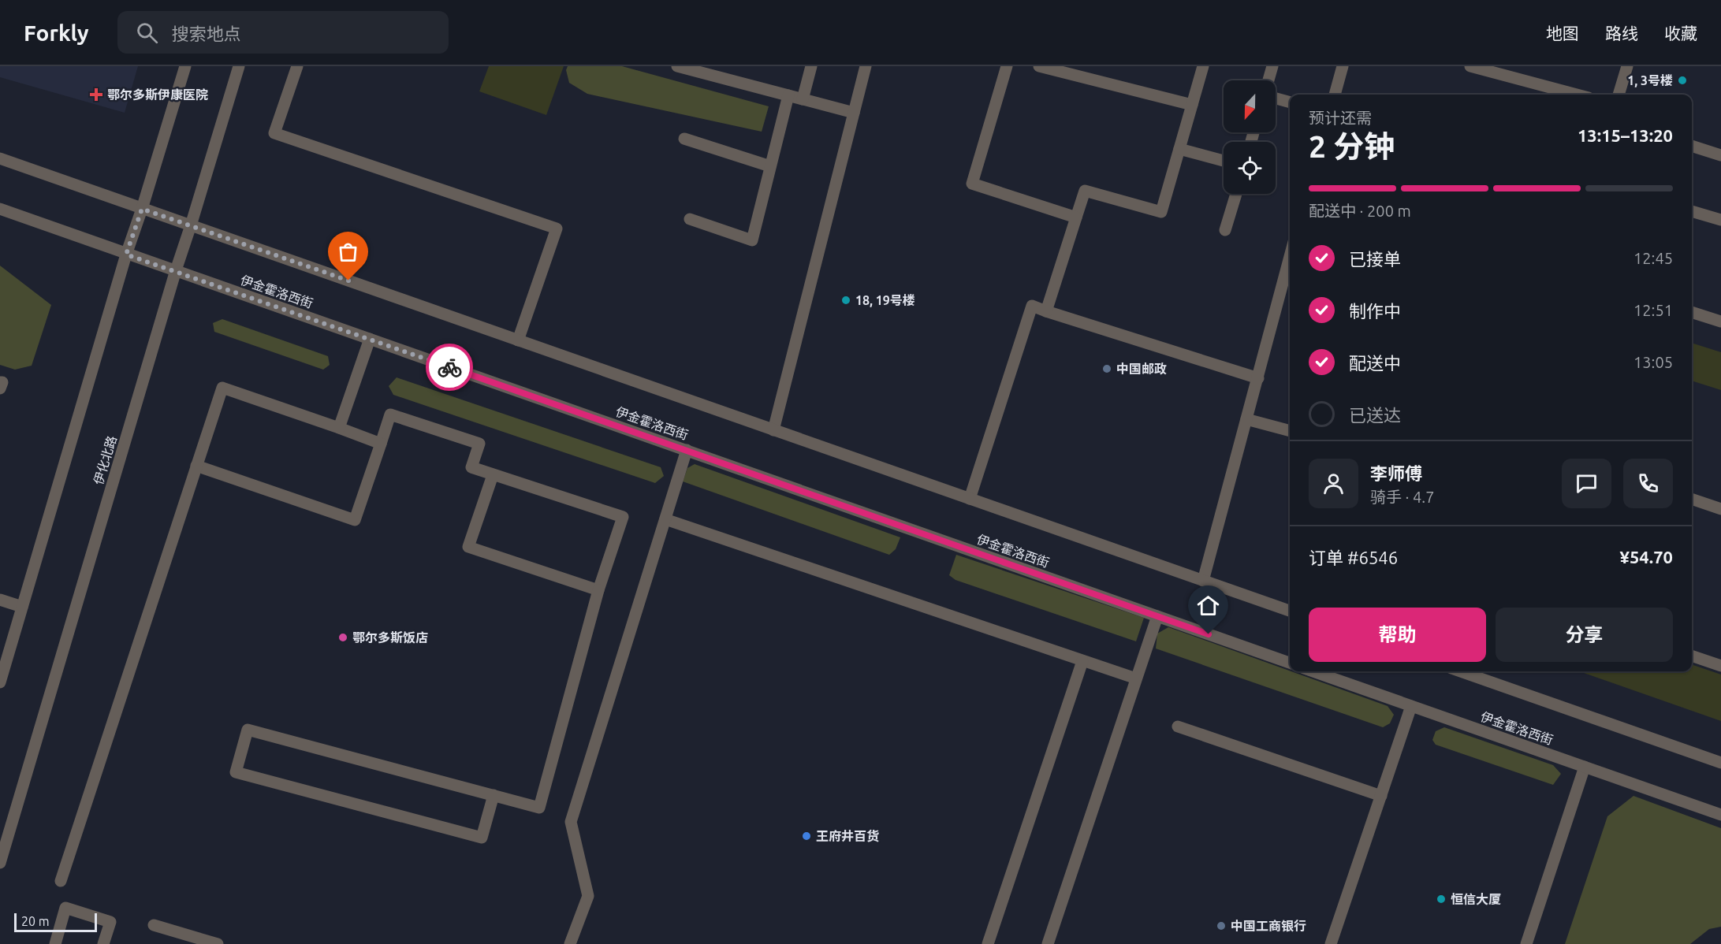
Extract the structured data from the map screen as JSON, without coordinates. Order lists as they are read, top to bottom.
{
  "streets": {
    "street": ["伊金霍洛西街", "伊化北路"]
  },
  "crossings": [
    ["伊金霍洛西街", "伊化北路"]
  ],
  "places": {
    "other": [
      "1, 3号楼",
      "18, 19号楼",
      "中国邮政",
      "鄂尔多斯饭店",
      "王府井百货",
      "恒信大厦",
      "中国工商银行"
    ],
    "health": ["鄂尔多斯伊康医院"]
  },
  "scale_bar": "20 m",
  "north": "bottom",
  "page": {
    "header": "Forkly",
    "search": "搜索地点",
    "nav": ["地图", "路线", "收藏"],
    "heading": ["2 分钟", "预计还需", "13:15–13:20"],
    "panel": [
      "李师傅",
      "骑手 · 4.7",
      "订单 #6546",
      "¥54.70"
    ],
    "bar": "配送中 · 200 m",
    "list": [
      ["已接单", "12:45"],
      ["制作中", "12:51"],
      ["配送中", "13:05"],
      "已送达"
    ],
    "buttons": ["帮助", "分享"],
    "scale": "20 m"
  }
}
